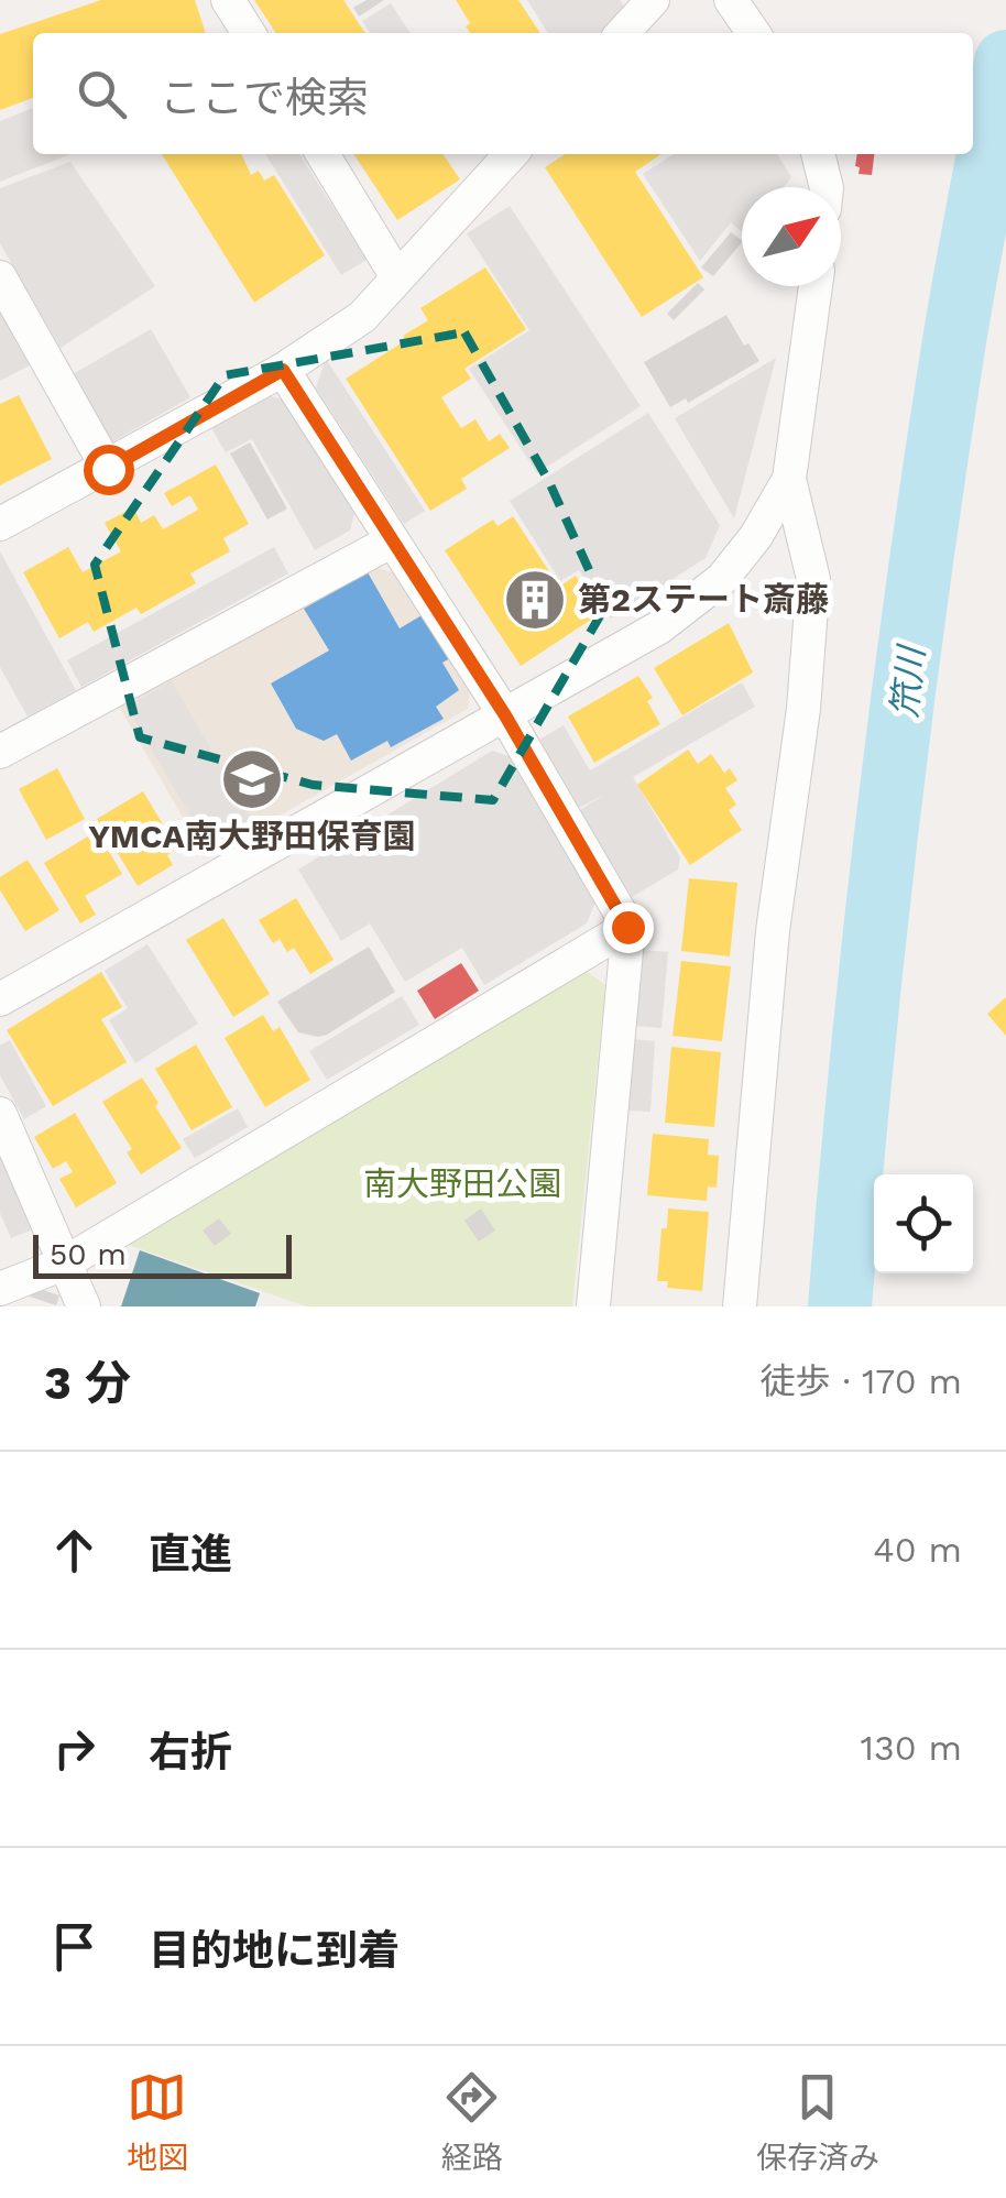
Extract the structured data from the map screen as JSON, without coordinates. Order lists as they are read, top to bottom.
{
  "water": ["笊川"],
  "parks": ["南大野田公園"],
  "places": {
    "building": ["第2ステート斎藤"],
    "school or university": ["YMCA南大野田保育園"]
  },
  "scale_bar": "50 m",
  "north": "top right",
  "page": {
    "search": "ここで検索",
    "scale": "50 m",
    "heading": ["3 分", "徒歩 · 170 m"],
    "list": [
      ["直進", "40 m"],
      ["右折", "130 m"],
      "目的地に到着"
    ],
    "nav": ["地図", "経路", "保存済み"]
  }
}
